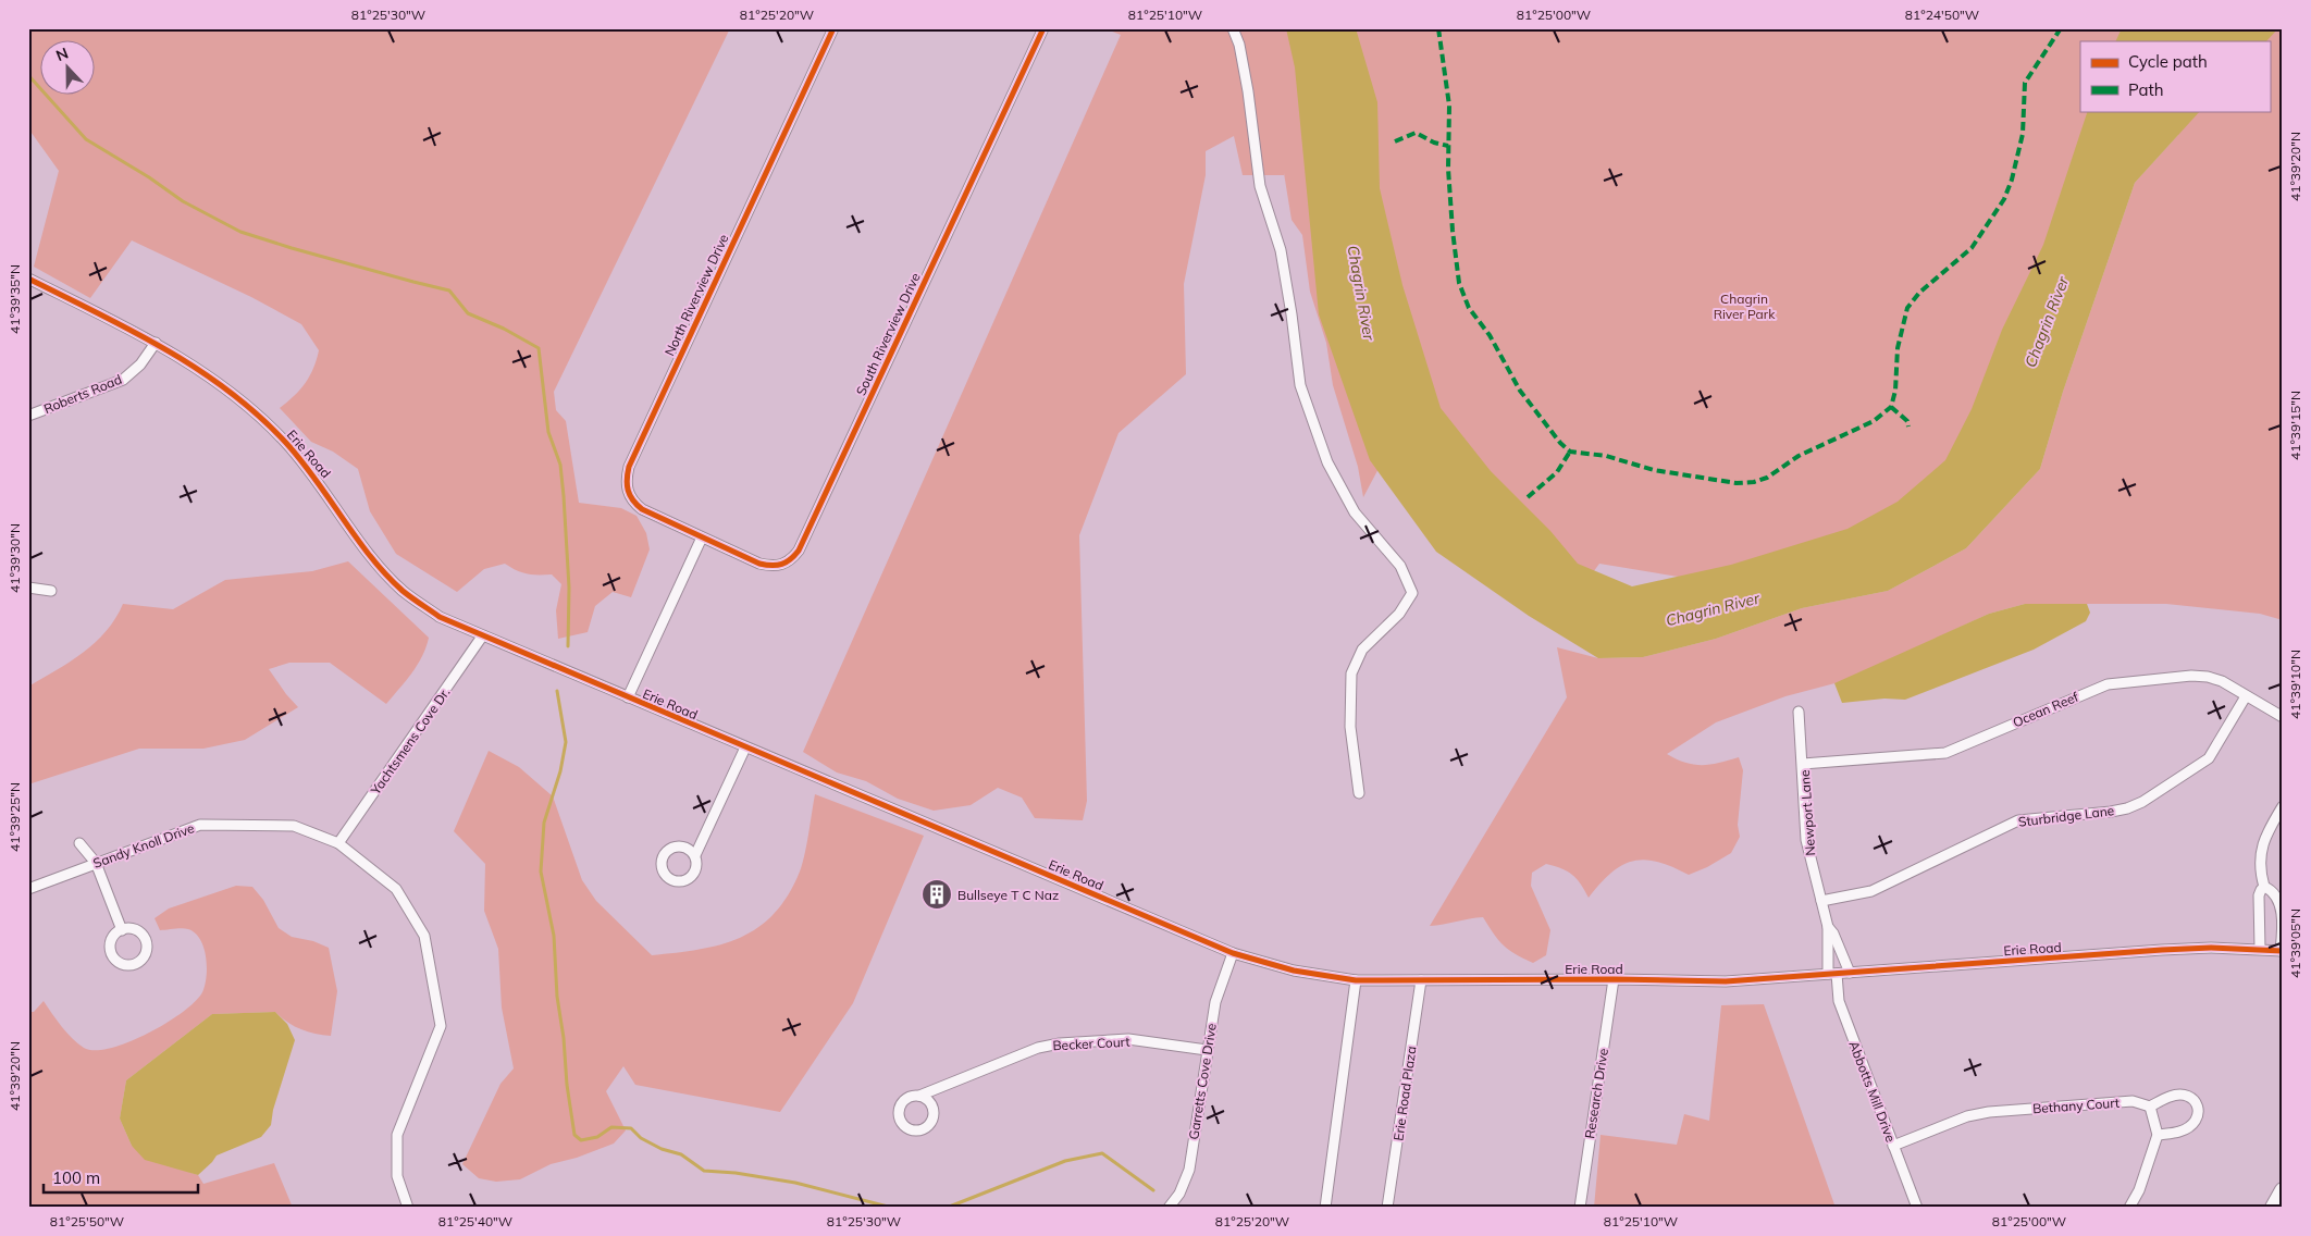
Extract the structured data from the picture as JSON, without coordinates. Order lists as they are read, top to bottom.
{
  "streets": {
    "street": [
      "North Riverview Drive",
      "South Riverview Drive",
      "Roberts Road",
      "Erie Road",
      "Ocean Reef",
      "Yachtsmens Cove Dr.",
      "Newport Lane",
      "Sturbridge Lane",
      "Sandy Knoll Drive",
      "Becker Court",
      "Garretts Cove Drive",
      "Abbotts Mill Drive",
      "Erie Road Plaza",
      "Research Drive",
      "Bethany Court"
    ]
  },
  "crossings": [
    ["North Riverview Drive", "South Riverview Drive"],
    ["Roberts Road", "Erie Road"],
    ["Erie Road", "Yachtsmens Cove Dr."],
    ["Erie Road", "Newport Lane"],
    ["Erie Road", "Garretts Cove Drive"],
    ["Erie Road", "Abbotts Mill Drive"],
    ["Erie Road", "Erie Road Plaza"],
    ["Erie Road", "Research Drive"],
    ["Ocean Reef", "Newport Lane"],
    ["Ocean Reef", "Sturbridge Lane"],
    ["Yachtsmens Cove Dr.", "Sandy Knoll Drive"],
    ["Newport Lane", "Sturbridge Lane"],
    ["Newport Lane", "Abbotts Mill Drive"],
    ["Becker Court", "Garretts Cove Drive"],
    ["Abbotts Mill Drive", "Bethany Court"]
  ],
  "water": ["Chagrin River"],
  "parks": ["Chagrin River Park"],
  "places": {
    "building": ["Bullseye T C Naz"]
  },
  "legend": ["Cycle path", "Path"],
  "scale_bar": "100 m",
  "north": "top",
  "coordinates": [
    "81°25'30\"W",
    "81°25'20\"W",
    "81°25'10\"W",
    "81°25'00\"W",
    "81°24'50\"W",
    "41°39'20\"N",
    "41°39'35\"N",
    "41°39'15\"N",
    "41°39'30\"N",
    "41°39'10\"N",
    "41°39'25\"N",
    "41°39'05\"N",
    "81°25'50\"W",
    "81°25'40\"W"
  ]
}
